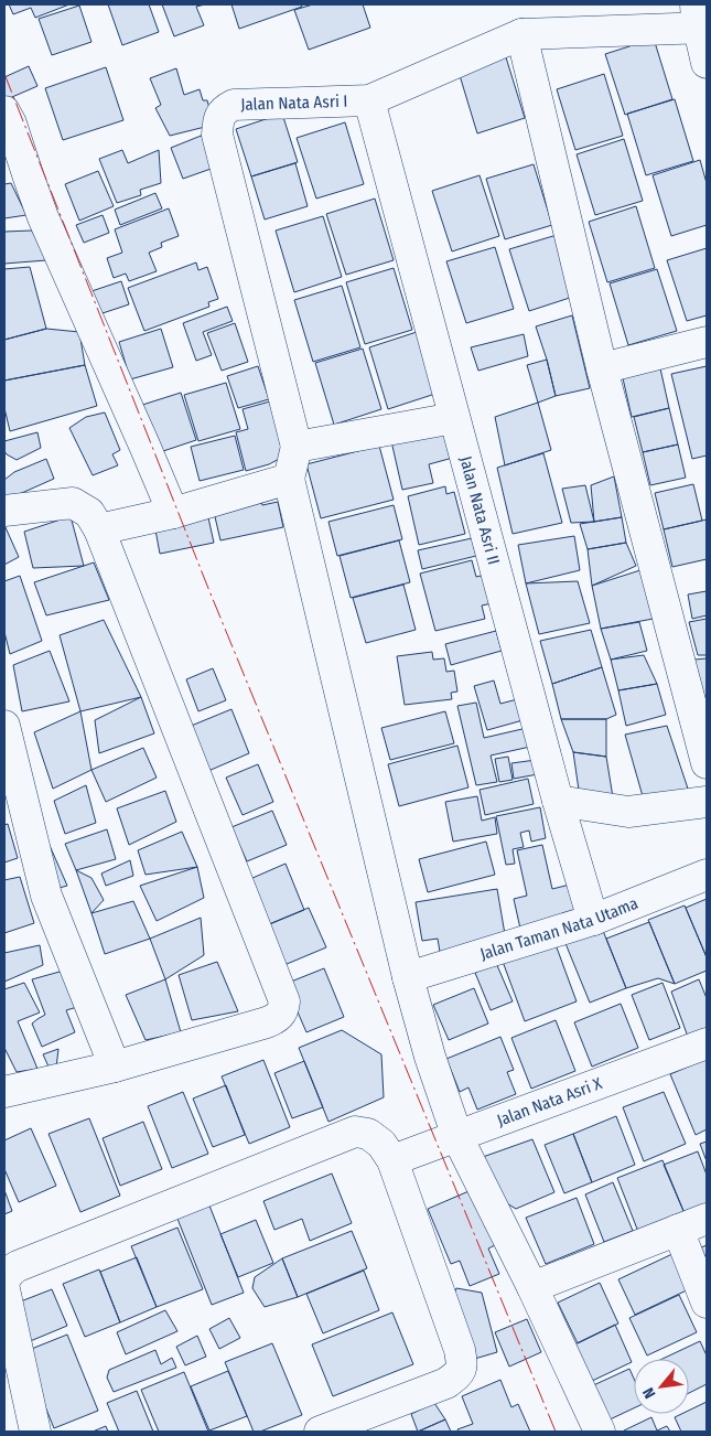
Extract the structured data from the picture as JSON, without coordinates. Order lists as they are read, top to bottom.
{
  "streets": {
    "street": [
      "Jalan Nata Asri I",
      "Jalan Nata Asri II",
      "Jalan Taman Nata Utama",
      "Jalan Nata Asri X"
    ]
  },
  "crossings": [
    ["Jalan Nata Asri I", "Jalan Nata Asri II"],
    ["Jalan Nata Asri II", "Jalan Taman Nata Utama"]
  ],
  "north": "bottom left"
}
